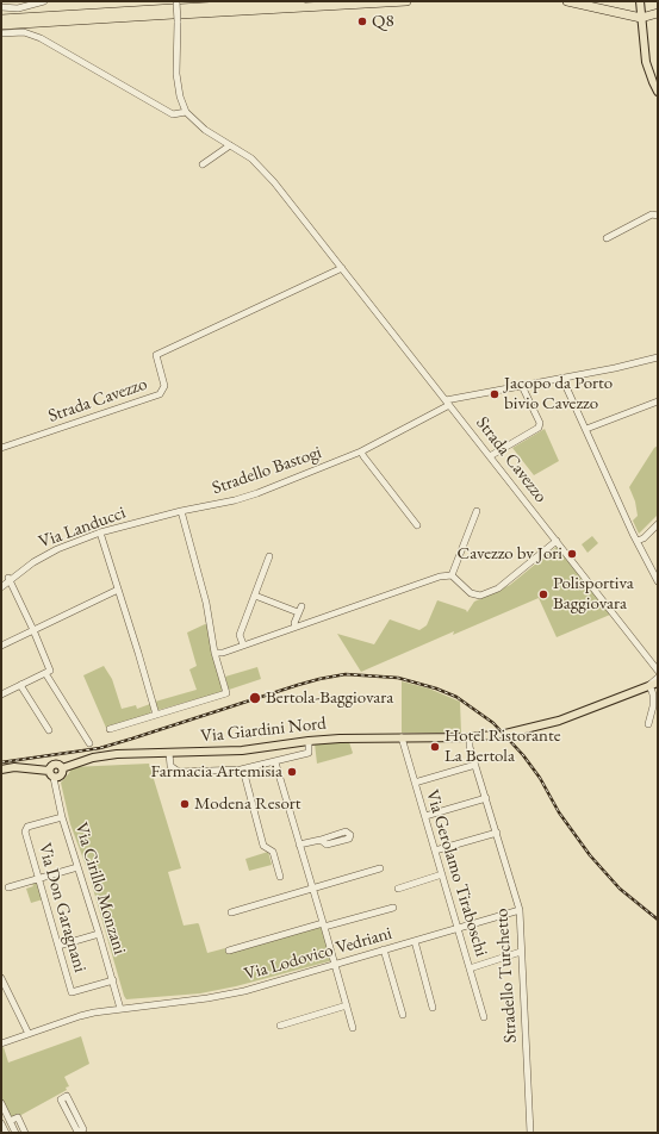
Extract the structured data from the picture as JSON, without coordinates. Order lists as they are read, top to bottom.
{
  "streets": {
    "main road": ["Via Giardini Nord"],
    "street": [
      "Strada Cavezzo",
      "Stradello Bastogi",
      "Via Landucci",
      "Via Gerolamo Tiraboschi",
      "Via Cirillo Monzani",
      "Via Don Garagnani",
      "Via Lodovico Vedriani",
      "Stradello Turchetto"
    ]
  },
  "crossings": [
    ["Strada Cavezzo", "Stradello Bastogi"],
    ["Stradello Bastogi", "Via Landucci"],
    ["Via Giardini Nord", "Via Gerolamo Tiraboschi"],
    ["Via Giardini Nord", "Via Cirillo Monzani"],
    ["Via Giardini Nord", "Stradello Turchetto"],
    ["Via Gerolamo Tiraboschi", "Via Lodovico Vedriani"],
    ["Via Cirillo Monzani", "Via Don Garagnani"],
    ["Via Cirillo Monzani", "Via Lodovico Vedriani"],
    ["Via Lodovico Vedriani", "Stradello Turchetto"]
  ],
  "places": [
    "Q8",
    "Jacopo da Porto bivio Cavezzo",
    "Cavezzo bv Jori",
    "Polisportiva Baggiovara",
    "Bertola-Baggiovara",
    "Hotel Ristorante La Bertola",
    "Farmacia Artemisia",
    "Modena Resort"
  ]
}
